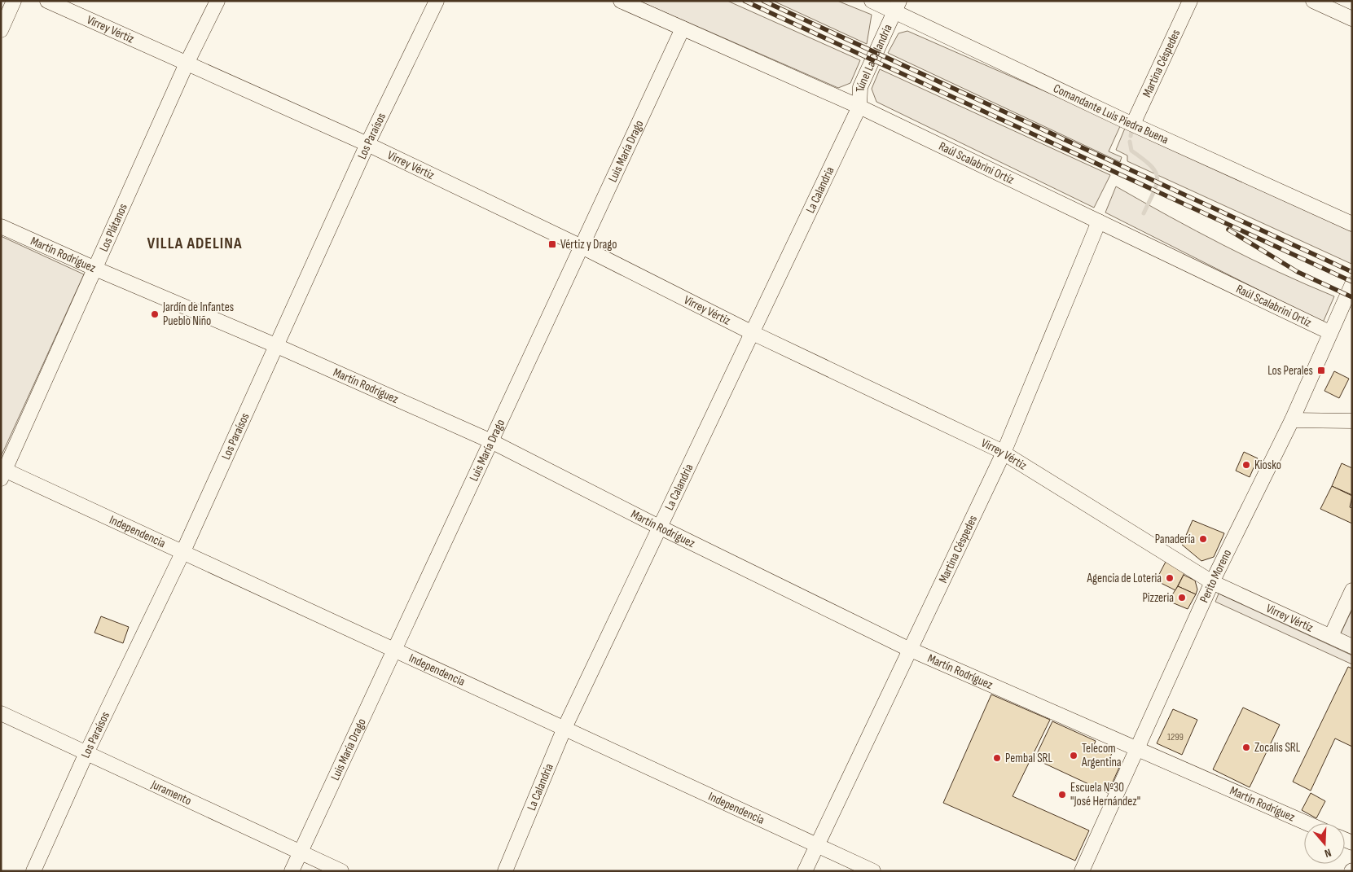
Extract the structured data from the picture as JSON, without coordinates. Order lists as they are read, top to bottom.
{
  "streets": {
    "street": [
      "Virrey Vértiz",
      "Túnel La Calandria",
      "Martina Céspedes",
      "Comandante Luis Piedra Buena",
      "Los Paraísos",
      "Luis María Drago",
      "Raúl Scalabrini Ortíz",
      "La Calandria",
      "Los Plátanos",
      "Martín Rodríguez",
      "Independencia",
      "Perito Moreno",
      "Juramento"
    ]
  },
  "crossings": [
    ["Virrey Vértiz", "Martina Céspedes"],
    ["Virrey Vértiz", "Los Paraísos"],
    ["Virrey Vértiz", "Luis María Drago"],
    ["Virrey Vértiz", "La Calandria"],
    ["Virrey Vértiz", "Los Plátanos"],
    ["Virrey Vértiz", "Perito Moreno"],
    ["Túnel La Calandria", "Comandante Luis Piedra Buena"],
    ["Túnel La Calandria", "Raúl Scalabrini Ortíz"],
    ["Túnel La Calandria", "La Calandria"],
    ["Martina Céspedes", "Comandante Luis Piedra Buena"],
    ["Martina Céspedes", "Raúl Scalabrini Ortíz"],
    ["Martina Céspedes", "Martín Rodríguez"],
    ["Martina Céspedes", "Independencia"],
    ["Los Paraísos", "Martín Rodríguez"],
    ["Los Paraísos", "Independencia"],
    ["Los Paraísos", "Juramento"],
    ["Luis María Drago", "Raúl Scalabrini Ortíz"],
    ["Luis María Drago", "Martín Rodríguez"],
    ["Luis María Drago", "Independencia"],
    ["Luis María Drago", "Juramento"],
    ["Raúl Scalabrini Ortíz", "La Calandria"],
    ["Raúl Scalabrini Ortíz", "Perito Moreno"],
    ["La Calandria", "Martín Rodríguez"],
    ["La Calandria", "Independencia"],
    ["Los Plátanos", "Martín Rodríguez"],
    ["Los Plátanos", "Independencia"],
    ["Martín Rodríguez", "Perito Moreno"]
  ],
  "districts": ["VILLA ADELINA"],
  "places": {
    "transit": ["Vértiz y Drago", "Los Perales"],
    "other": [
      "Jardín de Infantes Pueblo Niño",
      "Kiosko",
      "Panadería",
      "Agencia de Loteria",
      "Pizzeria",
      "Zocalis SRL",
      "Telecom Argentina",
      "Pembal SRL",
      "Escuela Nº30 \"José Hernández\""
    ]
  },
  "house_numbers": ["1299"],
  "north": "bottom"
}
